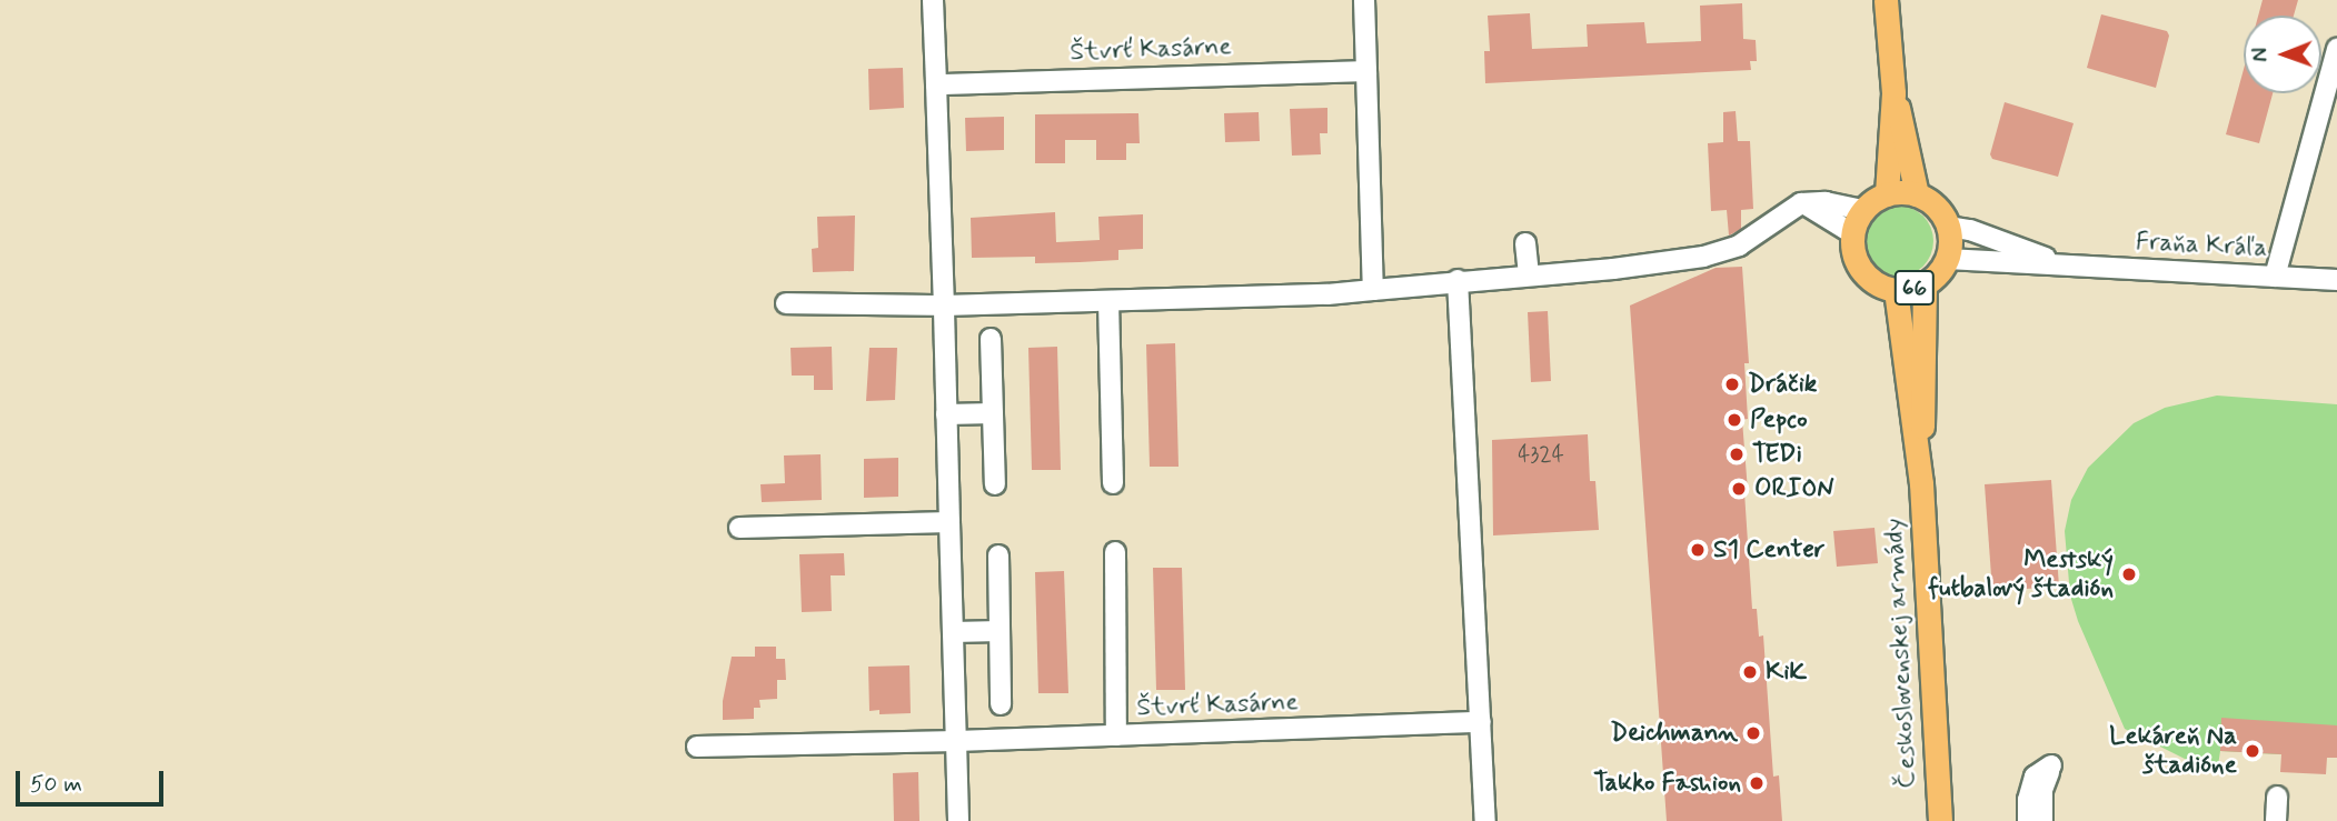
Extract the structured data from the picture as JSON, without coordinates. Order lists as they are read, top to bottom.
{
  "streets": {
    "main road": ["66", "Československej armády"],
    "street": ["Štvrť Kasárne", "Fraňa Kráľa"]
  },
  "crossings": [
    ["Fraňa Kráľa", "66"],
    ["Fraňa Kráľa", "Československej armády"],
    ["66", "Československej armády"]
  ],
  "places": [
    "Dráčik",
    "Pepco",
    "TEDi",
    "ORION",
    "S1 Center",
    "Mestský futbalový štadión",
    "KiK",
    "Deichmann",
    "Lekáreň Na štadióne",
    "Takko Fashion"
  ],
  "house_numbers": ["4324"],
  "scale_bar": "50 m",
  "north": "left"
}
